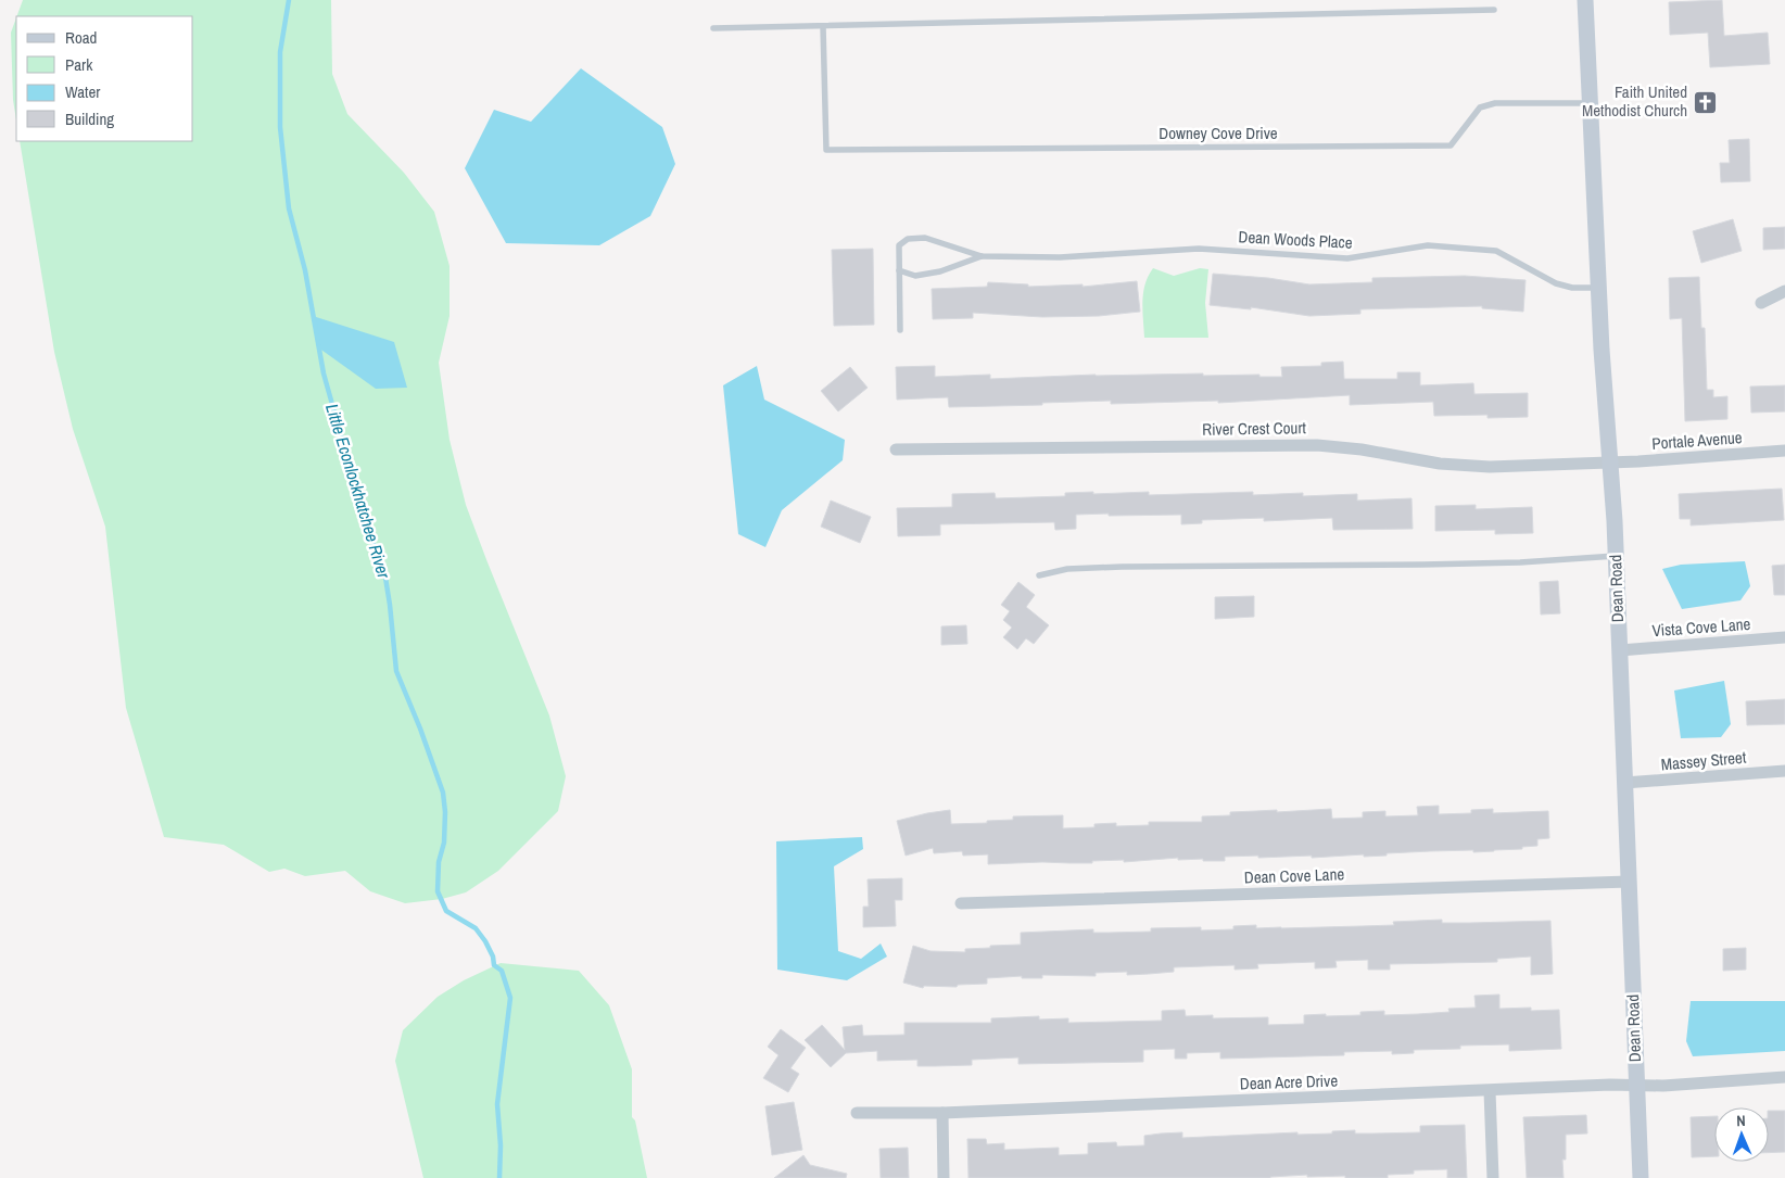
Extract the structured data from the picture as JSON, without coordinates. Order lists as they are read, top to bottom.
{
  "streets": {
    "main road": ["Dean Road"],
    "street": [
      "River Crest Court",
      "Portale Avenue",
      "Vista Cove Lane",
      "Massey Street",
      "Dean Cove Lane",
      "Dean Acre Drive"
    ],
    "lane": ["Downey Cove Drive", "Dean Woods Place"]
  },
  "crossings": [
    ["Downey Cove Drive", "Dean Road"],
    ["Dean Woods Place", "Dean Road"],
    ["River Crest Court", "Portale Avenue"],
    ["River Crest Court", "Dean Road"],
    ["Portale Avenue", "Dean Road"],
    ["Dean Road", "Vista Cove Lane"],
    ["Dean Road", "Massey Street"],
    ["Dean Road", "Dean Cove Lane"],
    ["Dean Road", "Dean Acre Drive"]
  ],
  "water": ["Little Econlockhatchee River"],
  "places": {
    "church": ["Faith United Methodist Church"]
  },
  "legend": [
    "Road",
    "Park",
    "Water",
    "Building"
  ],
  "north": "top"
}
